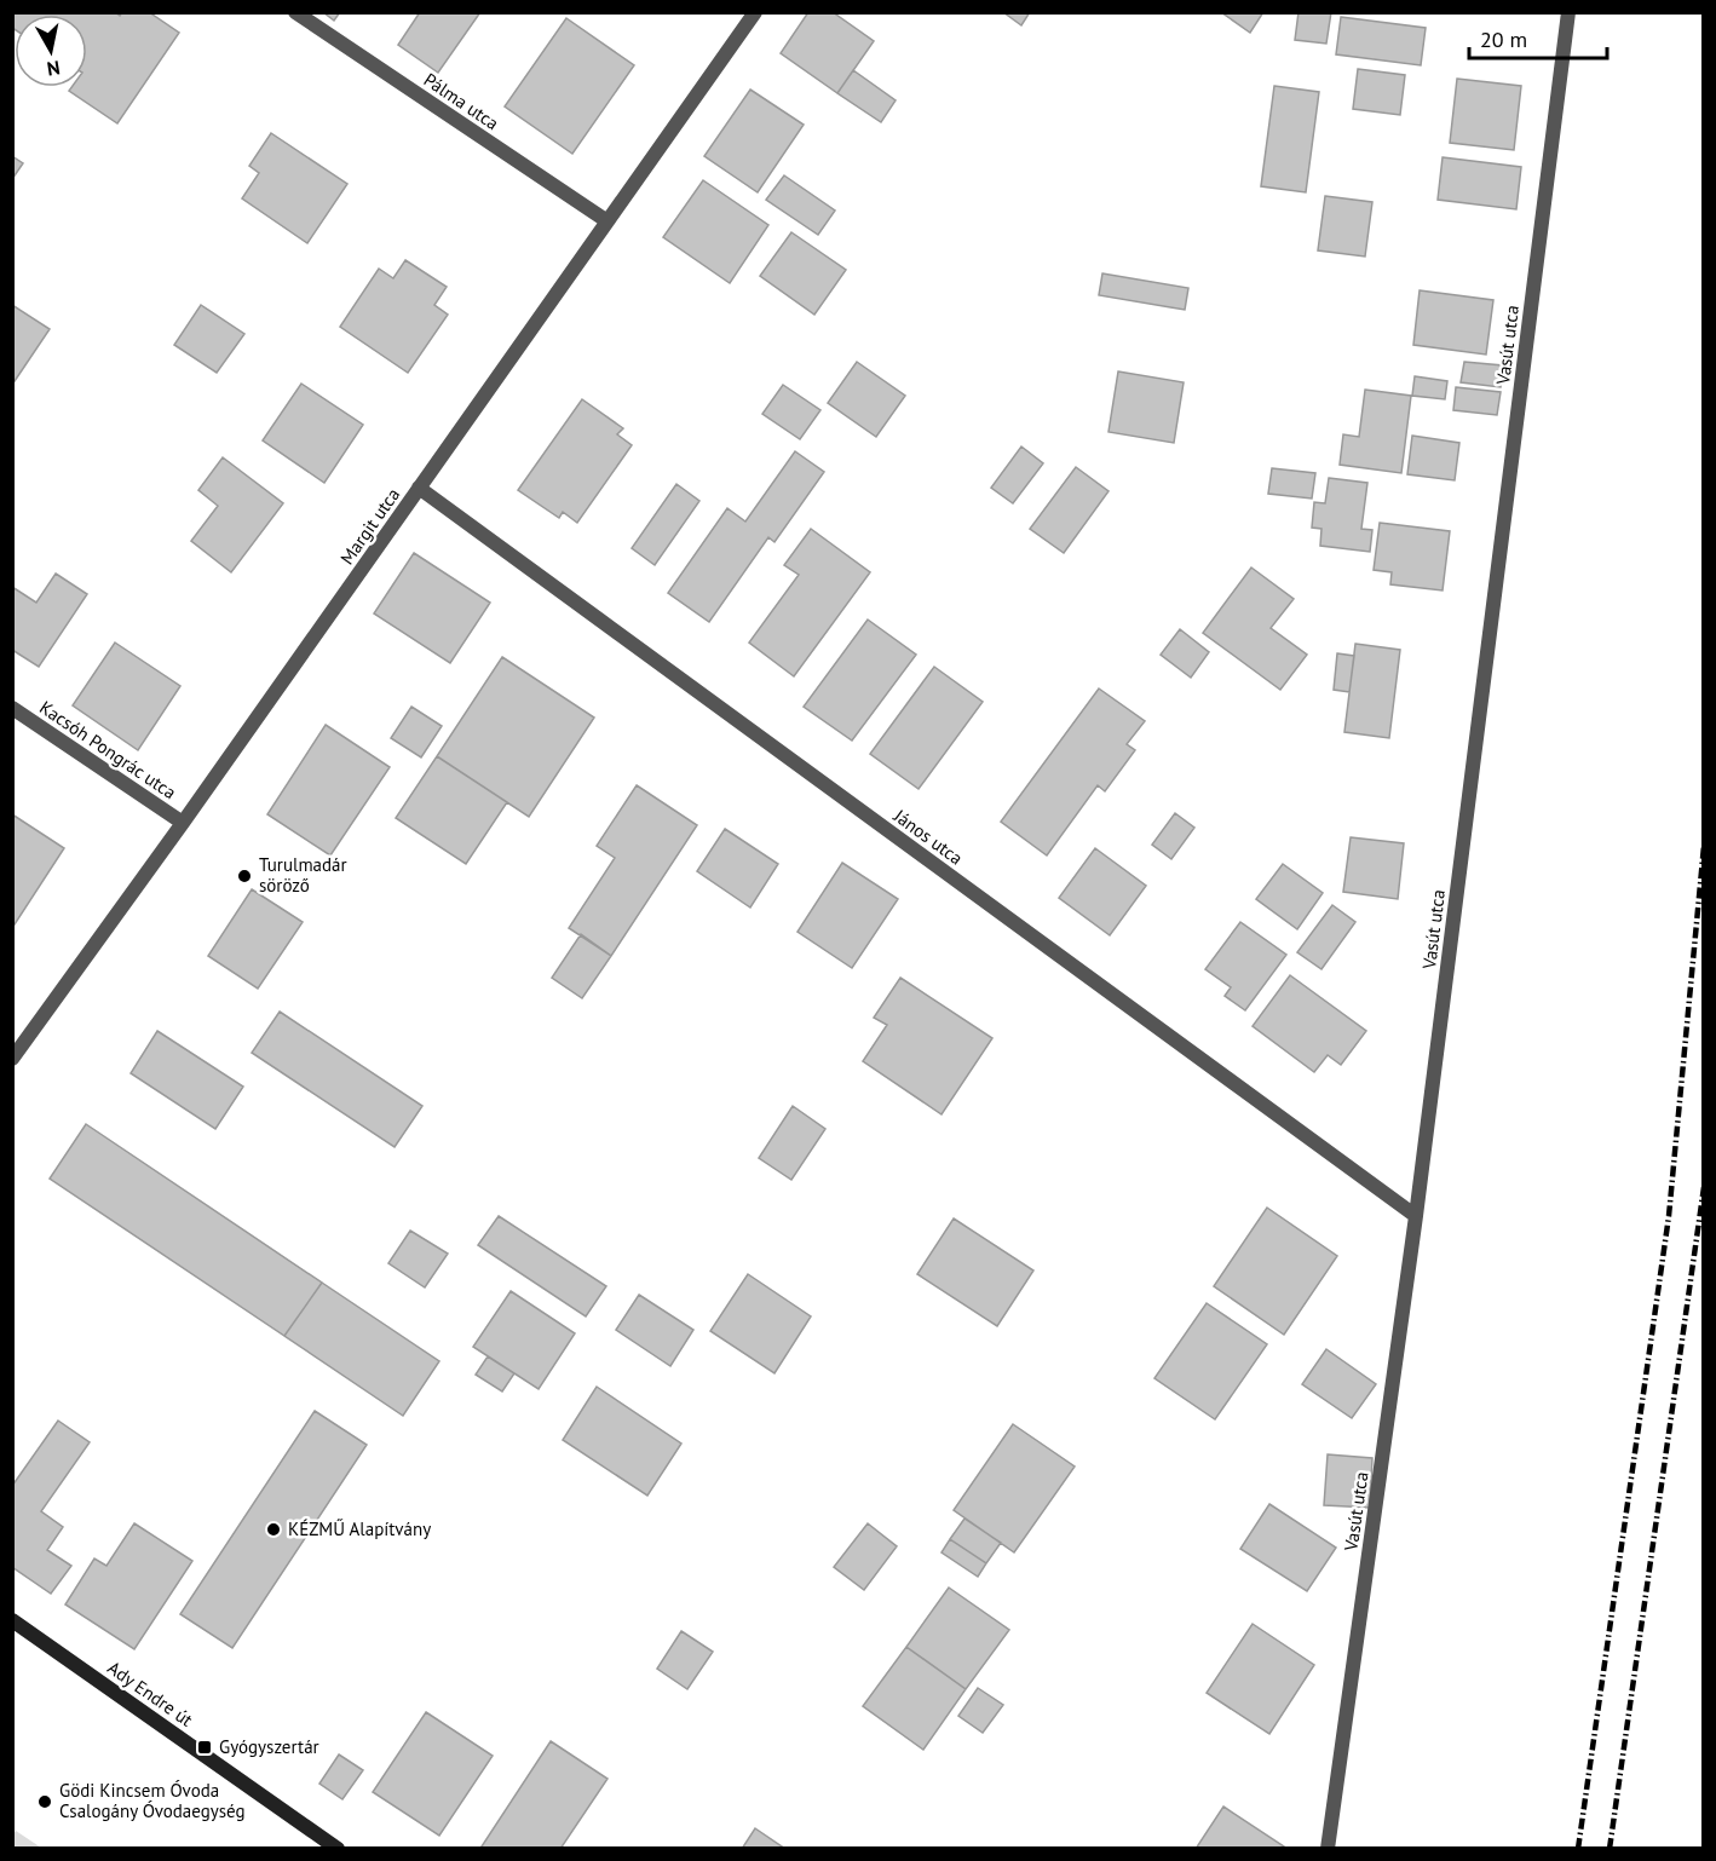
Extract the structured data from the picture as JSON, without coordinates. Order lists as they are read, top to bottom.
{
  "streets": {
    "street": [
      "Pálma utca",
      "Vasút utca",
      "Margit utca",
      "Kacsóh Pongrác utca",
      "János utca",
      "Ady Endre út"
    ]
  },
  "crossings": [
    ["Pálma utca", "Margit utca"],
    ["Vasút utca", "János utca"],
    ["Margit utca", "Kacsóh Pongrác utca"],
    ["Margit utca", "János utca"]
  ],
  "places": {
    "other": ["Turulmadár söröző", "KÉZMŰ Alapítvány", "Gödi Kincsem Óvoda Csalogány Óvodaegység"],
    "transit": ["Gyógyszertár"]
  },
  "scale_bar": "20 m",
  "north": "bottom"
}
